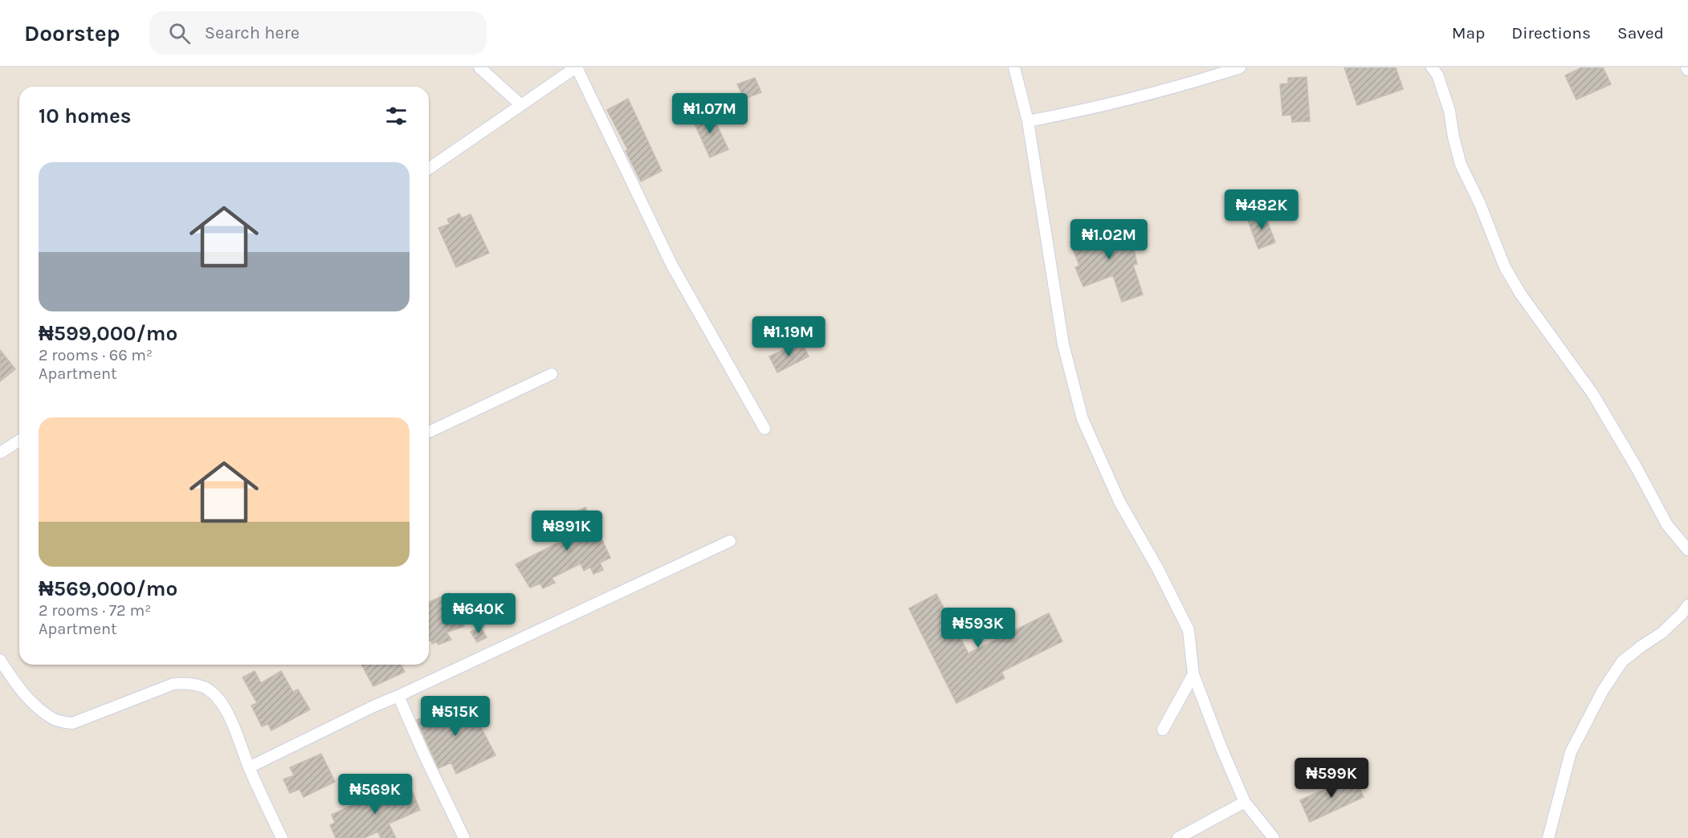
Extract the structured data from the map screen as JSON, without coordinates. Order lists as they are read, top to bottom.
{
  "page": {
    "header": "Doorstep",
    "search": "Search here",
    "nav": ["Map", "Directions", "Saved"],
    "heading": "10 homes",
    "price": [
      "₦1.07M",
      "₦482K",
      "₦1.02M",
      "₦1.19M",
      "₦891K",
      "₦640K",
      "₦593K",
      "₦515K",
      "₦599K",
      "₦569K"
    ],
    "list": [
      {
        "name": "₦599,000/mo",
        "note": "2 rooms · 66 m² · Apartment"
      },
      {
        "name": "₦569,000/mo",
        "note": "2 rooms · 72 m² · Apartment"
      }
    ]
  }
}
